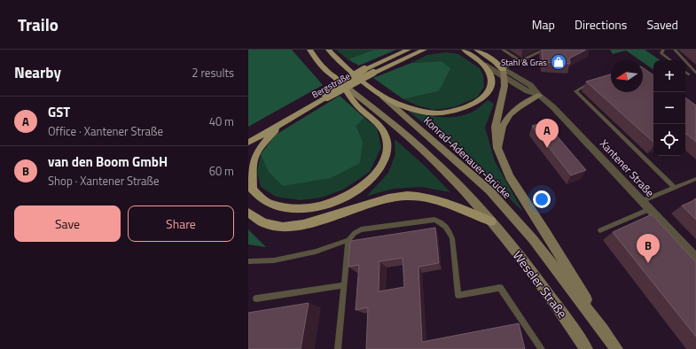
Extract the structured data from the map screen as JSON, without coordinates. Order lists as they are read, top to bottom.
{
  "streets": {
    "main road": ["Bergstraße", "Konrad-Adenauer-Brücke", "Weseler Straße"],
    "street": ["Xantener Straße"]
  },
  "places": {
    "shop": ["Stahl & Gras"]
  },
  "north": "left",
  "page": {
    "header": "Trailo",
    "nav": ["Map", "Directions", "Saved"],
    "heading": ["Nearby", "2 results"],
    "map_buttons": ["+", "−"],
    "list": [
      {
        "mark": "A",
        "name": "GST",
        "note": "Office · Xantener Straße",
        "value": "40 m"
      },
      {
        "mark": "B",
        "name": "van den Boom GmbH",
        "note": "Shop · Xantener Straße",
        "value": "60 m"
      }
    ],
    "pins": ["A", "B"],
    "buttons": ["Save", "Share"]
  }
}
